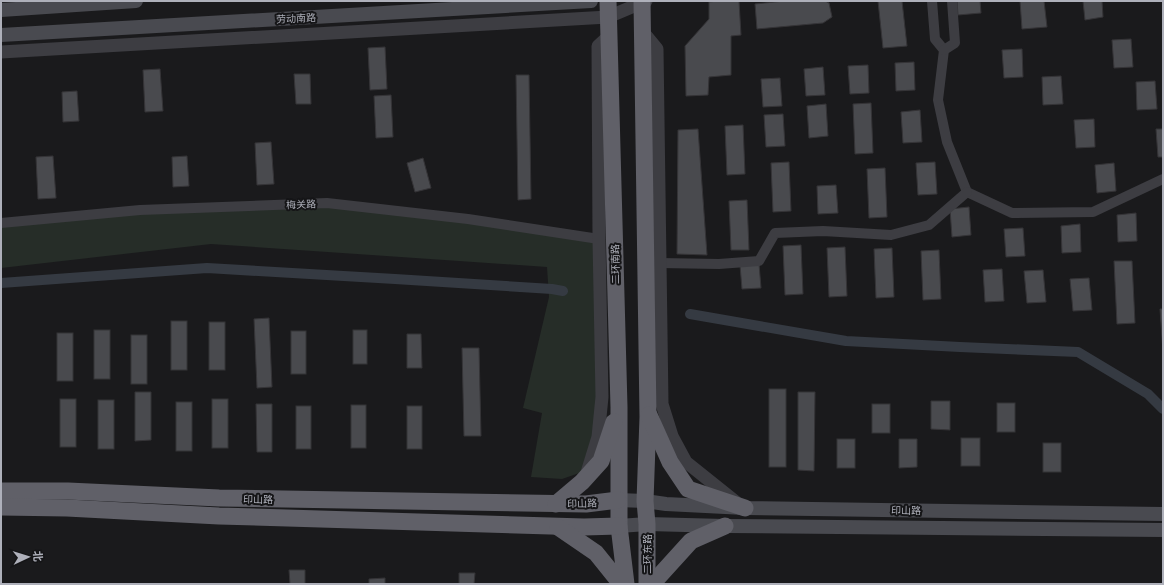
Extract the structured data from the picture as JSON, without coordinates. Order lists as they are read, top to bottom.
{
  "streets": {
    "highway": ["二环南路", "印山路", "二环东路"],
    "main road": ["劳动南路"],
    "street": ["梅关路"]
  },
  "crossings": [
    ["二环南路", "印山路"],
    ["印山路", "二环东路"]
  ],
  "north": "right"
}
